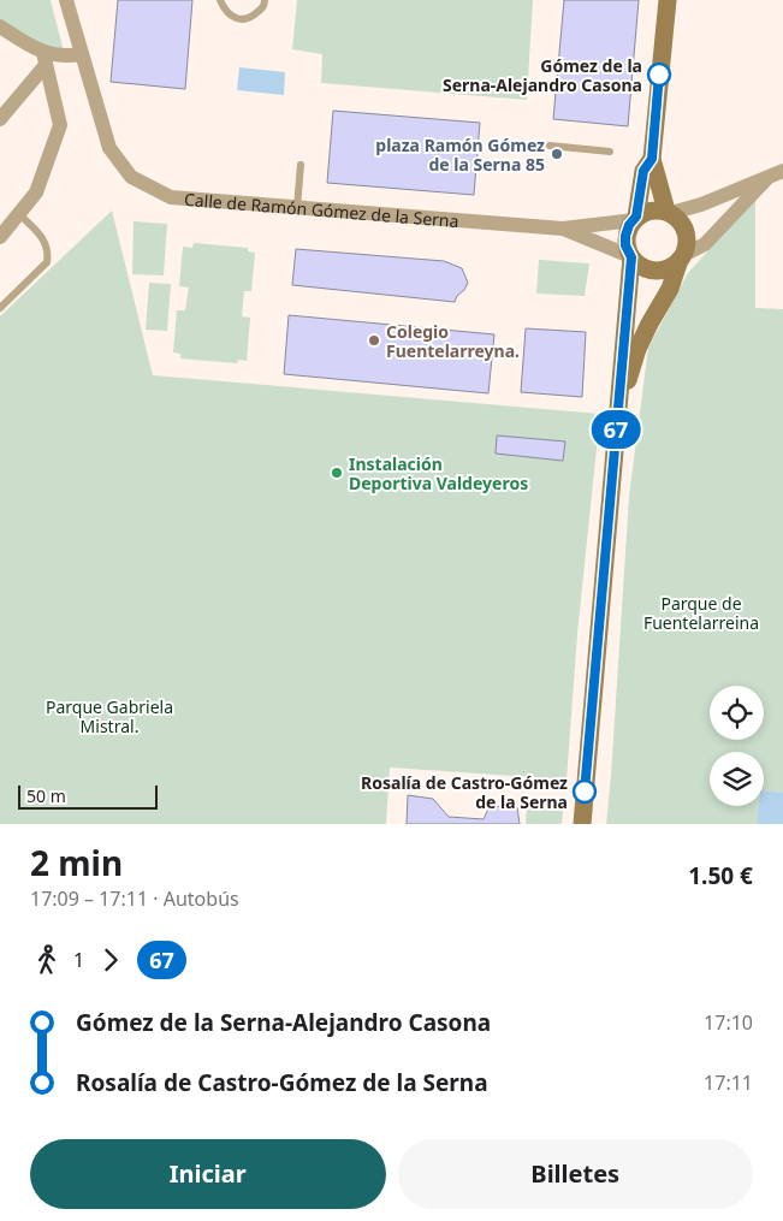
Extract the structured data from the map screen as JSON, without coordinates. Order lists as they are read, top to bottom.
{
  "streets": {
    "street": ["Calle de Ramón Gómez de la Serna"]
  },
  "parks": ["Parque de Fuentelarreina", "Parque Gabriela Mistral."],
  "places": [
    "Gómez de la Serna-Alejandro Casona",
    "plaza Ramón Gómez de la Serna 85",
    "Colegio Fuentelarreyna.",
    "Instalación Deportiva Valdeyeros",
    "Rosalía de Castro-Gómez de la Serna"
  ],
  "lines": ["bus line 67"],
  "scale_bar": "50 m",
  "page": {
    "on_map": "67",
    "scale": "50 m",
    "heading": ["2 min", "17:09 – 17:11 · Autobús", "1.50 €"],
    "legs": ["1", "67"],
    "list": [
      {
        "name": "Gómez de la Serna-Alejandro Casona",
        "value": "17:10"
      },
      {
        "name": "Rosalía de Castro-Gómez de la Serna",
        "value": "17:11"
      }
    ],
    "buttons": ["Iniciar", "Billetes"]
  }
}
